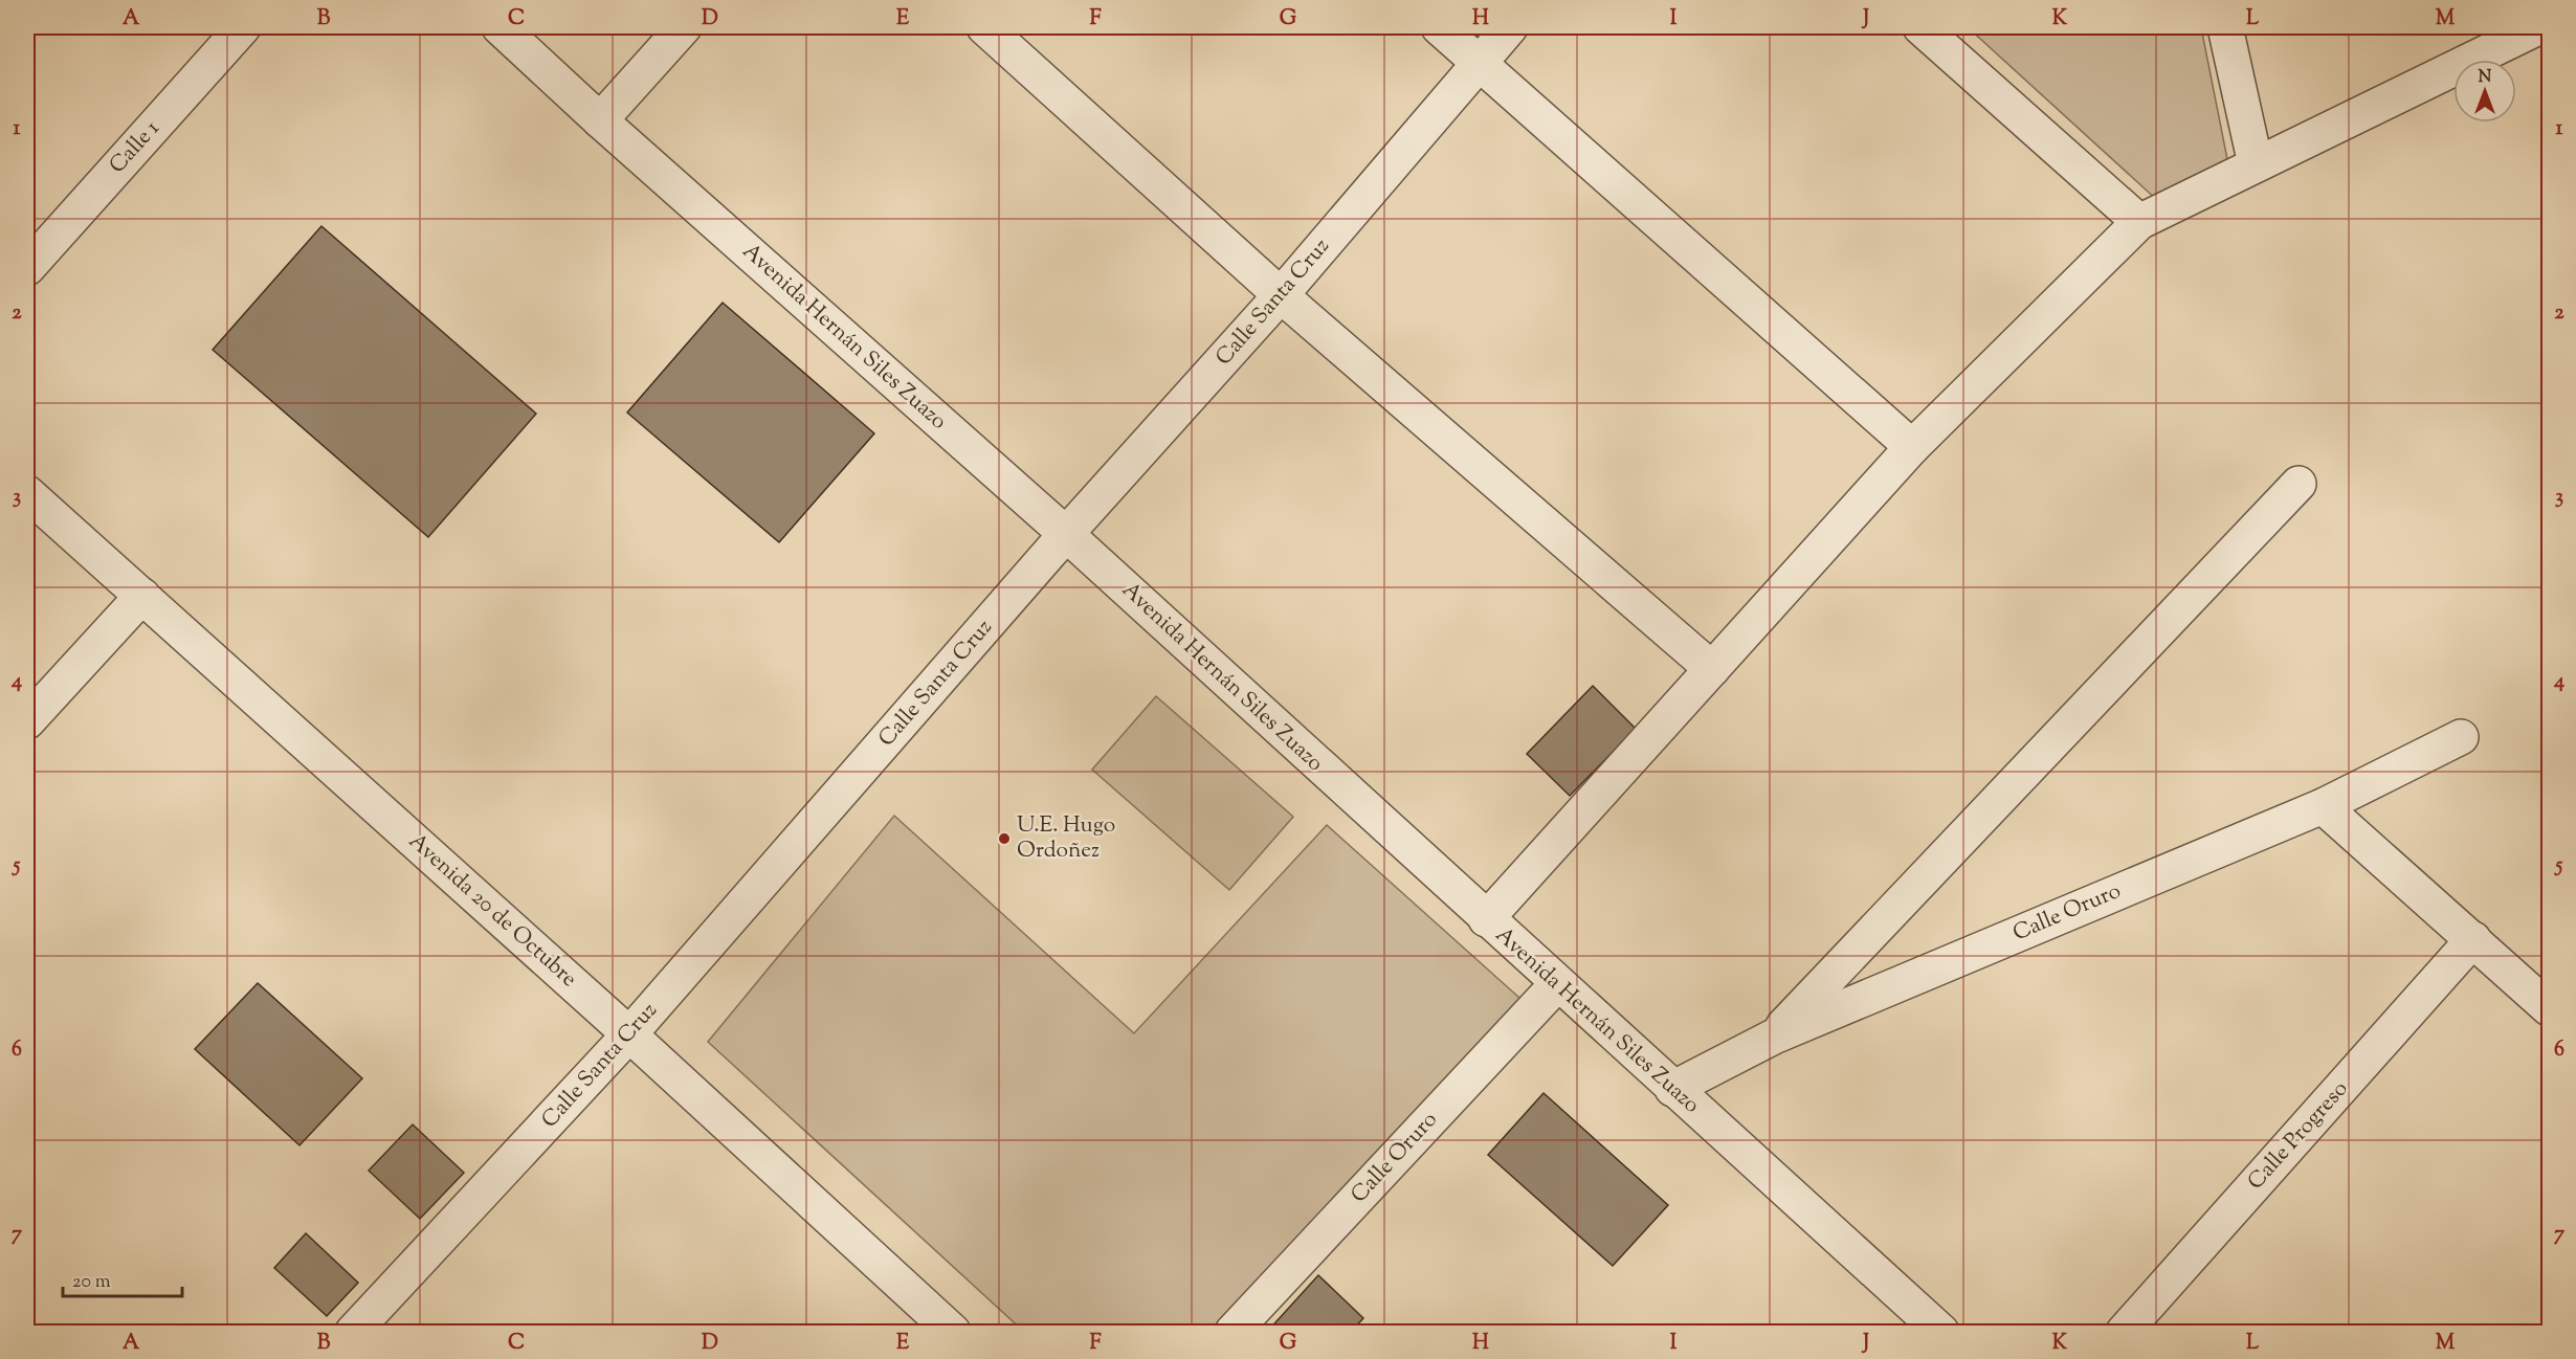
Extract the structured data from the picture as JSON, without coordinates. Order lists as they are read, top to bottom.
{
  "streets": {
    "street": [
      "Calle 1",
      "Calle Santa Cruz",
      "Avenida Hernán Siles Zuazo",
      "Avenida 20 de Octubre",
      "Calle Oruro",
      "Calle Progreso"
    ]
  },
  "crossings": [
    ["Calle Santa Cruz", "Avenida Hernán Siles Zuazo"],
    ["Calle Santa Cruz", "Avenida 20 de Octubre"],
    ["Avenida Hernán Siles Zuazo", "Calle Oruro"]
  ],
  "places": ["U.E. Hugo Ordoñez"],
  "scale_bar": "20 m",
  "north": "top",
  "grid": {
    "columns": [
      "A",
      "B",
      "C",
      "D",
      "E",
      "F",
      "G",
      "H",
      "I",
      "J",
      "K",
      "L",
      "M"
    ],
    "rows": [
      "1",
      "2",
      "3",
      "4",
      "5",
      "6",
      "7"
    ]
  }
}
